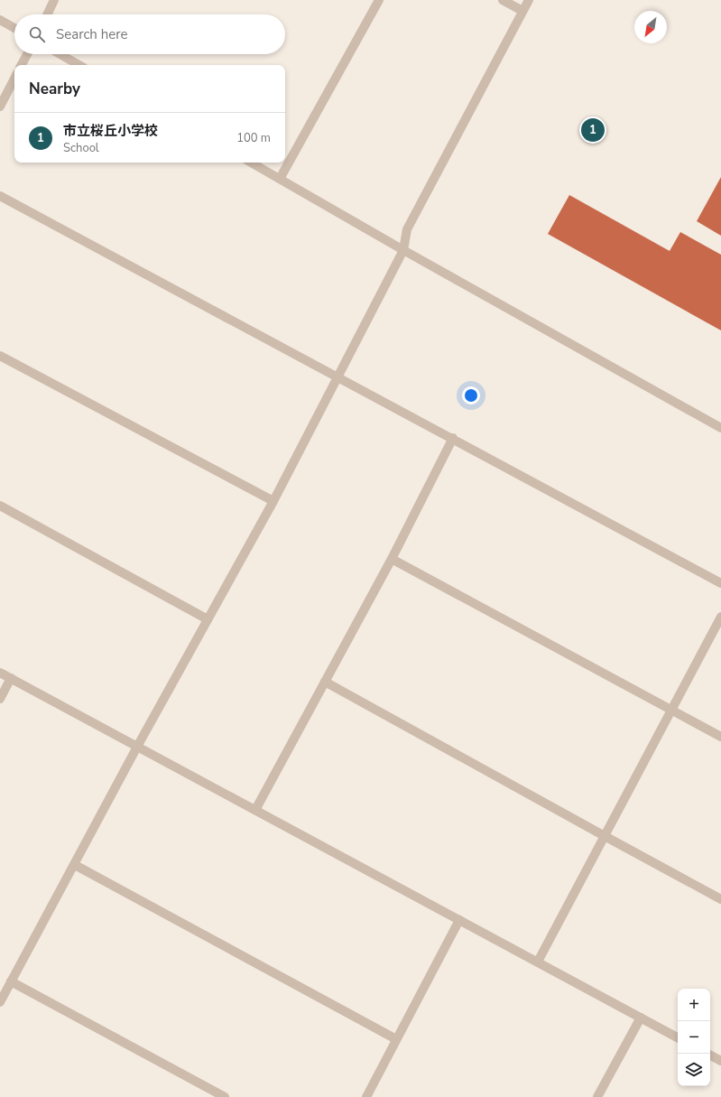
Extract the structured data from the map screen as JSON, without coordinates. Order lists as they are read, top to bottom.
{
  "north": "bottom left",
  "page": {
    "search": "Search here",
    "heading": "Nearby",
    "list": [
      {
        "mark": "1",
        "name": "市立桜丘小学校",
        "note": "School",
        "value": "100 m"
      }
    ],
    "pins": "1",
    "map_buttons": ["+", "−"]
  }
}
